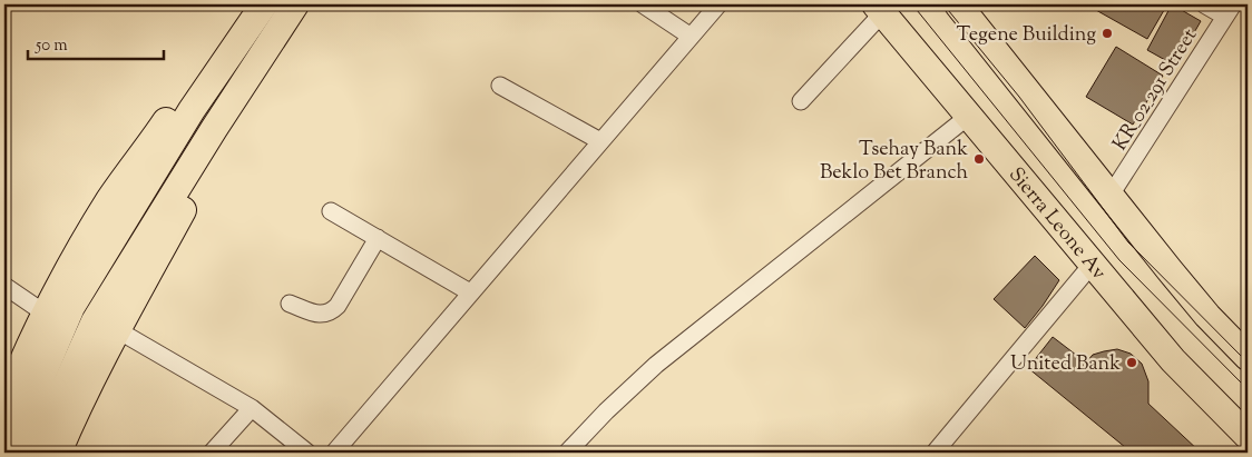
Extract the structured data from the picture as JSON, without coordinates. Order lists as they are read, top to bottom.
{
  "streets": {
    "main road": ["Sierra Leone Av"],
    "street": ["KR_02_291 Street"]
  },
  "places": ["Tegene Building", "Tsehay Bank Beklo Bet Branch", "United Bank"],
  "scale_bar": "50 m"
}
